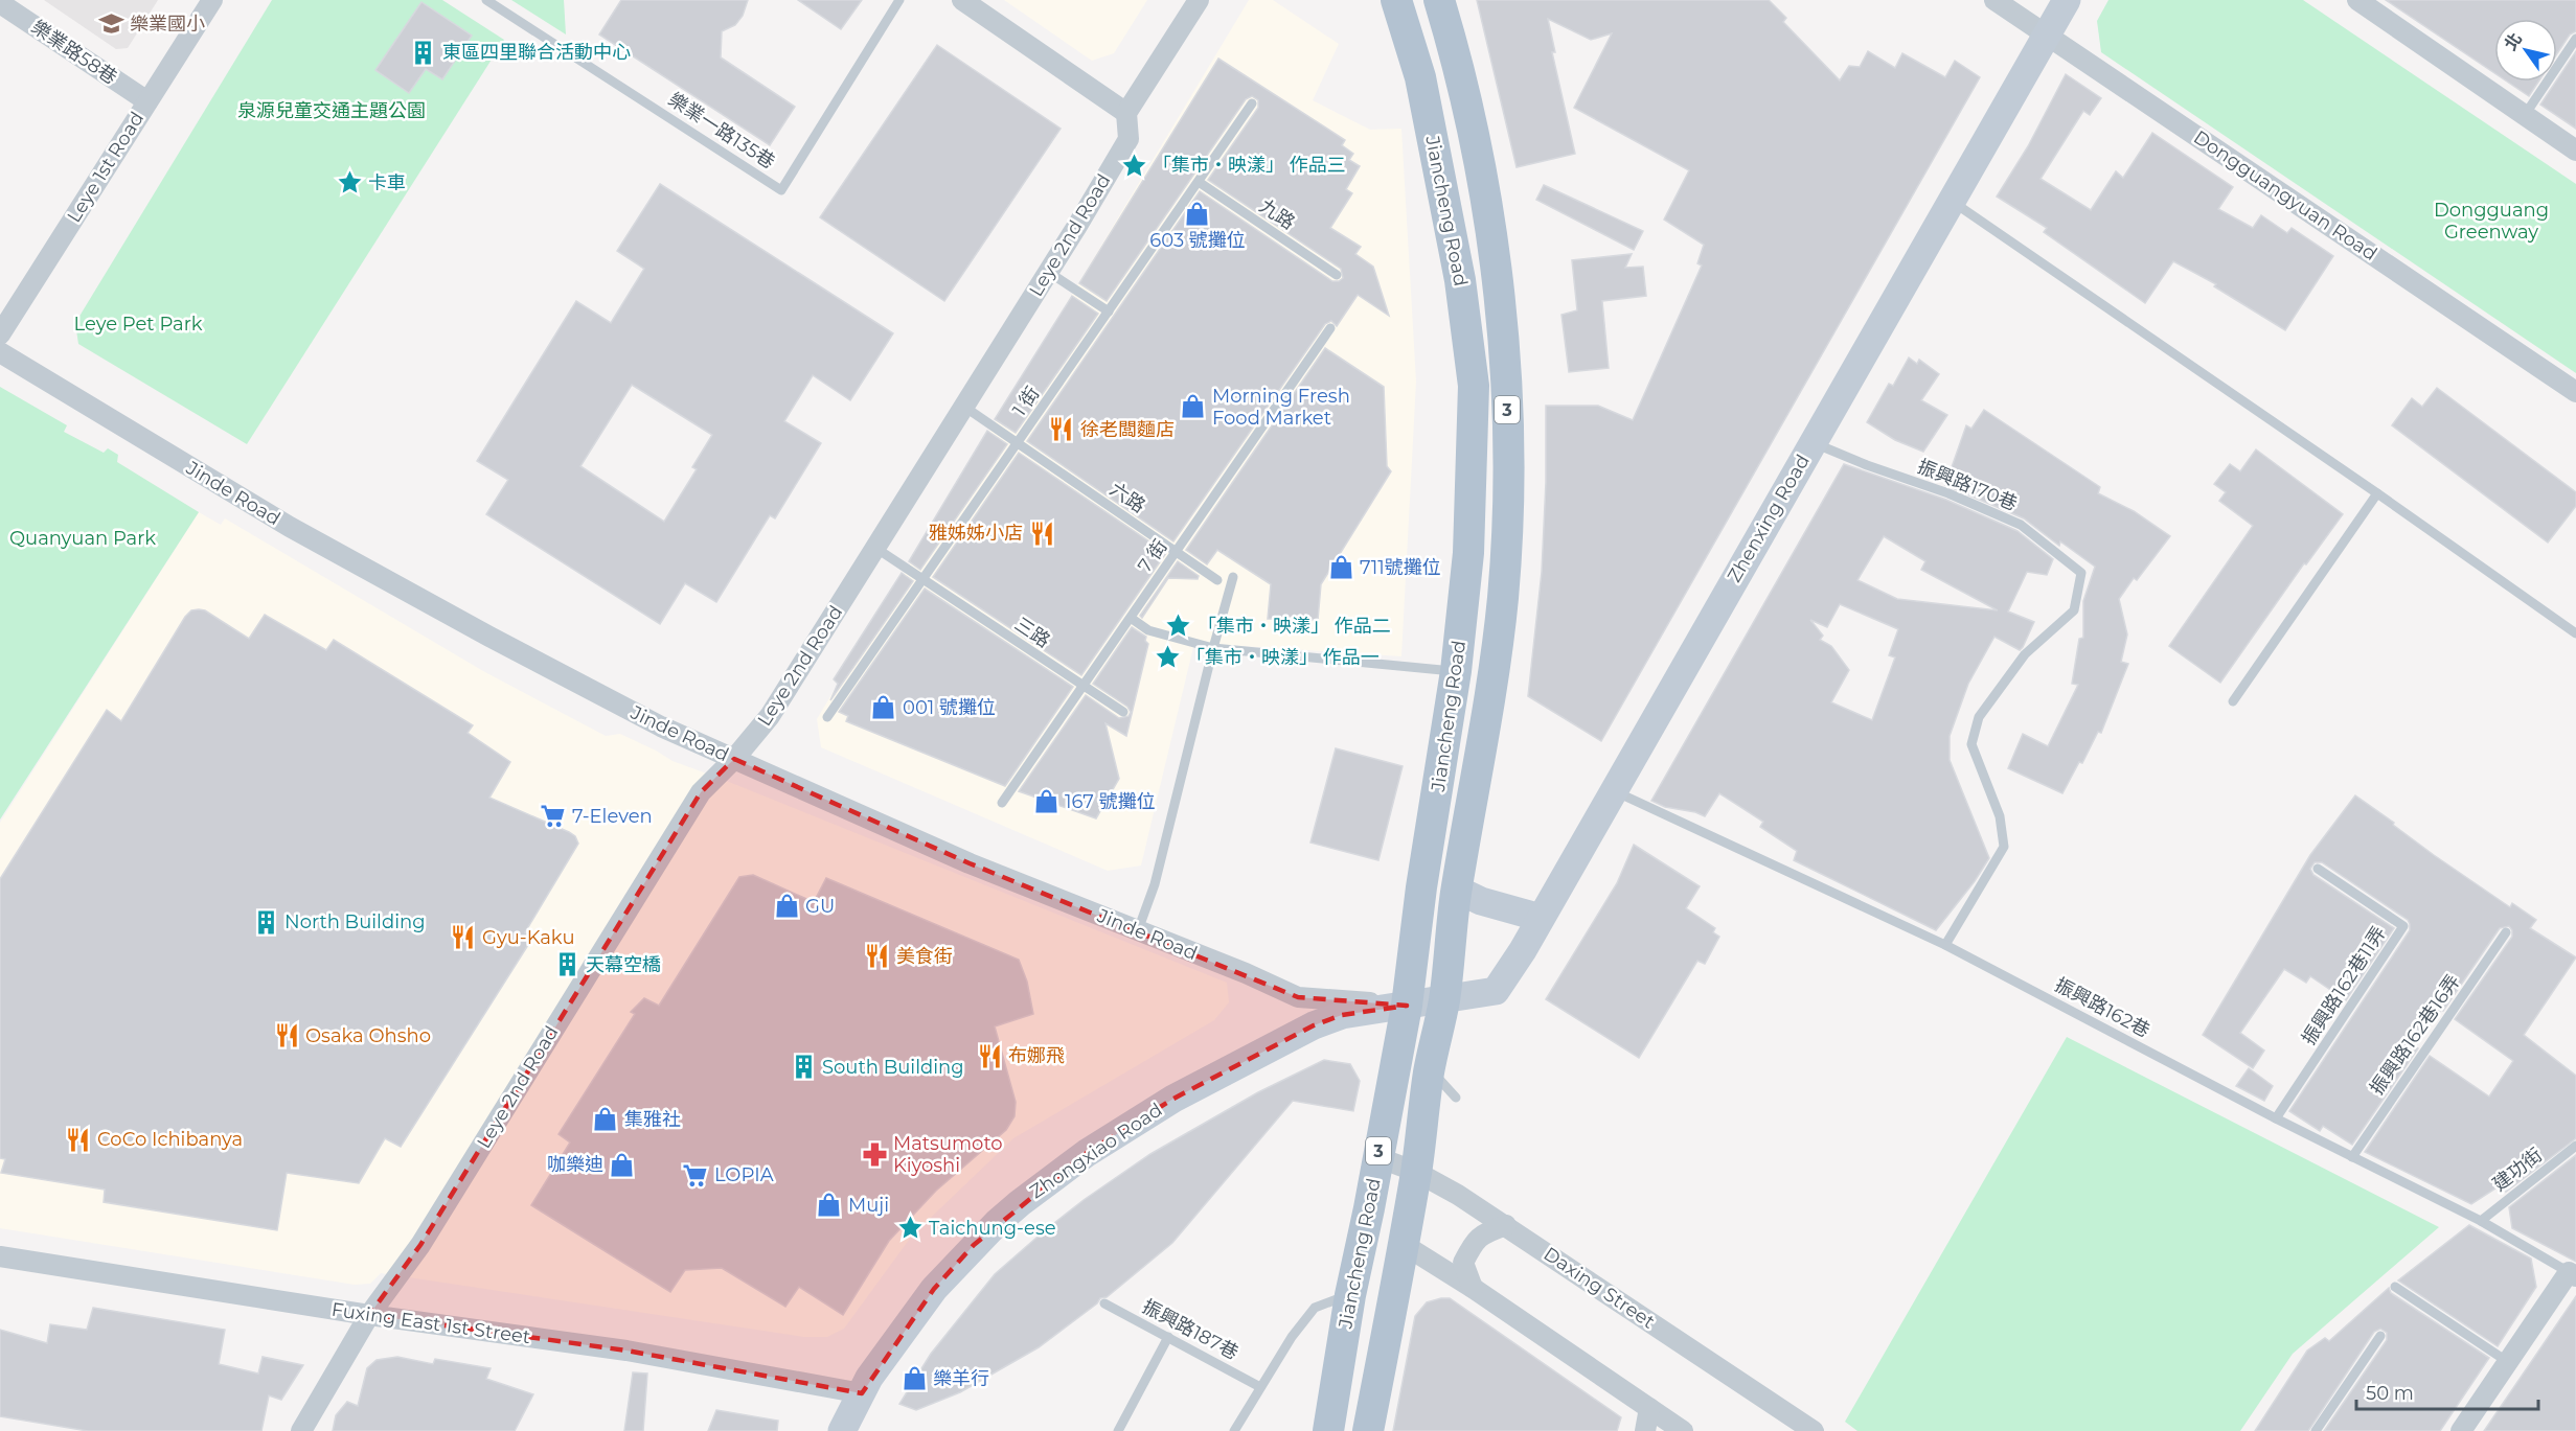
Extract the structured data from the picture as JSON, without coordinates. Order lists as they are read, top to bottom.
{
  "streets": {
    "main road": [
      "Jiancheng Road",
      "3",
      "Zhenxing Road",
      "Zhongxiao Road"
    ],
    "street": [
      "樂業路58巷",
      "Leye 1st Road",
      "Dongguangyuan Road",
      "Leye 2nd Road",
      "Jinde Road",
      "Daxing Street",
      "Fuxing East 1st Street"
    ],
    "lane": [
      "樂業一路135巷",
      "九路",
      "1 街",
      "振興路170巷",
      "六路",
      "7 街",
      "三路",
      "振興路162巷11弄",
      "振興路162巷",
      "振興路162巷16弄",
      "建功街",
      "振興路187巷"
    ]
  },
  "crossings": [
    ["樂業路58巷", "Leye 1st Road"],
    ["Dongguangyuan Road", "Zhenxing Road"],
    ["Jiancheng Road", "Jinde Road"],
    ["Jiancheng Road", "Zhenxing Road"],
    ["Jiancheng Road", "Zhongxiao Road"],
    ["Jiancheng Road", "Daxing Street"],
    ["九路", "1 街"],
    ["Leye 2nd Road", "Jinde Road"],
    ["Leye 2nd Road", "六路"],
    ["Leye 2nd Road", "三路"],
    ["Leye 2nd Road", "Fuxing East 1st Street"],
    ["1 街", "六路"],
    ["1 街", "三路"],
    ["振興路170巷", "Zhenxing Road"],
    ["振興路170巷", "振興路162巷"],
    ["Jinde Road", "Zhongxiao Road"],
    ["六路", "7 街"],
    ["Zhenxing Road", "振興路162巷"],
    ["Zhenxing Road", "Zhongxiao Road"],
    ["7 街", "三路"],
    ["振興路162巷11弄", "振興路162巷"],
    ["振興路162巷", "振興路162巷16弄"],
    ["振興路162巷", "建功街"],
    ["Zhongxiao Road", "Fuxing East 1st Street"]
  ],
  "parks": [
    "泉源兒童交通主題公園",
    "Dongguang Greenway",
    "Leye Pet Park",
    "Quanyuan Park"
  ],
  "places": {
    "school or university": ["樂業國小"],
    "building": [
      "東區四里聯合活動中心",
      "North Building",
      "天幕空橋",
      "South Building"
    ],
    "place": [
      "「集市‧映漾」 作品三",
      "卡車",
      "「集市‧映漾」 作品二",
      "「集市‧映漾」 作品一",
      "Taichung-ese"
    ],
    "shop": [
      "603 號攤位",
      "Morning Fresh Food Market",
      "711號攤位",
      "001 號攤位",
      "167 號攤位",
      "GU",
      "集雅社",
      "咖樂迪",
      "Muji",
      "樂羊行"
    ],
    "restaurant": [
      "徐老闆麵店",
      "雅姊姊小店",
      "Gyu-Kaku",
      "美食街",
      "Osaka Ohsho",
      "布娜飛",
      "CoCo Ichibanya"
    ],
    "supermarket": ["7-Eleven", "LOPIA"],
    "pharmacy": ["Matsumoto Kiyoshi"]
  },
  "scale_bar": "50 m",
  "north": "top left"
}
